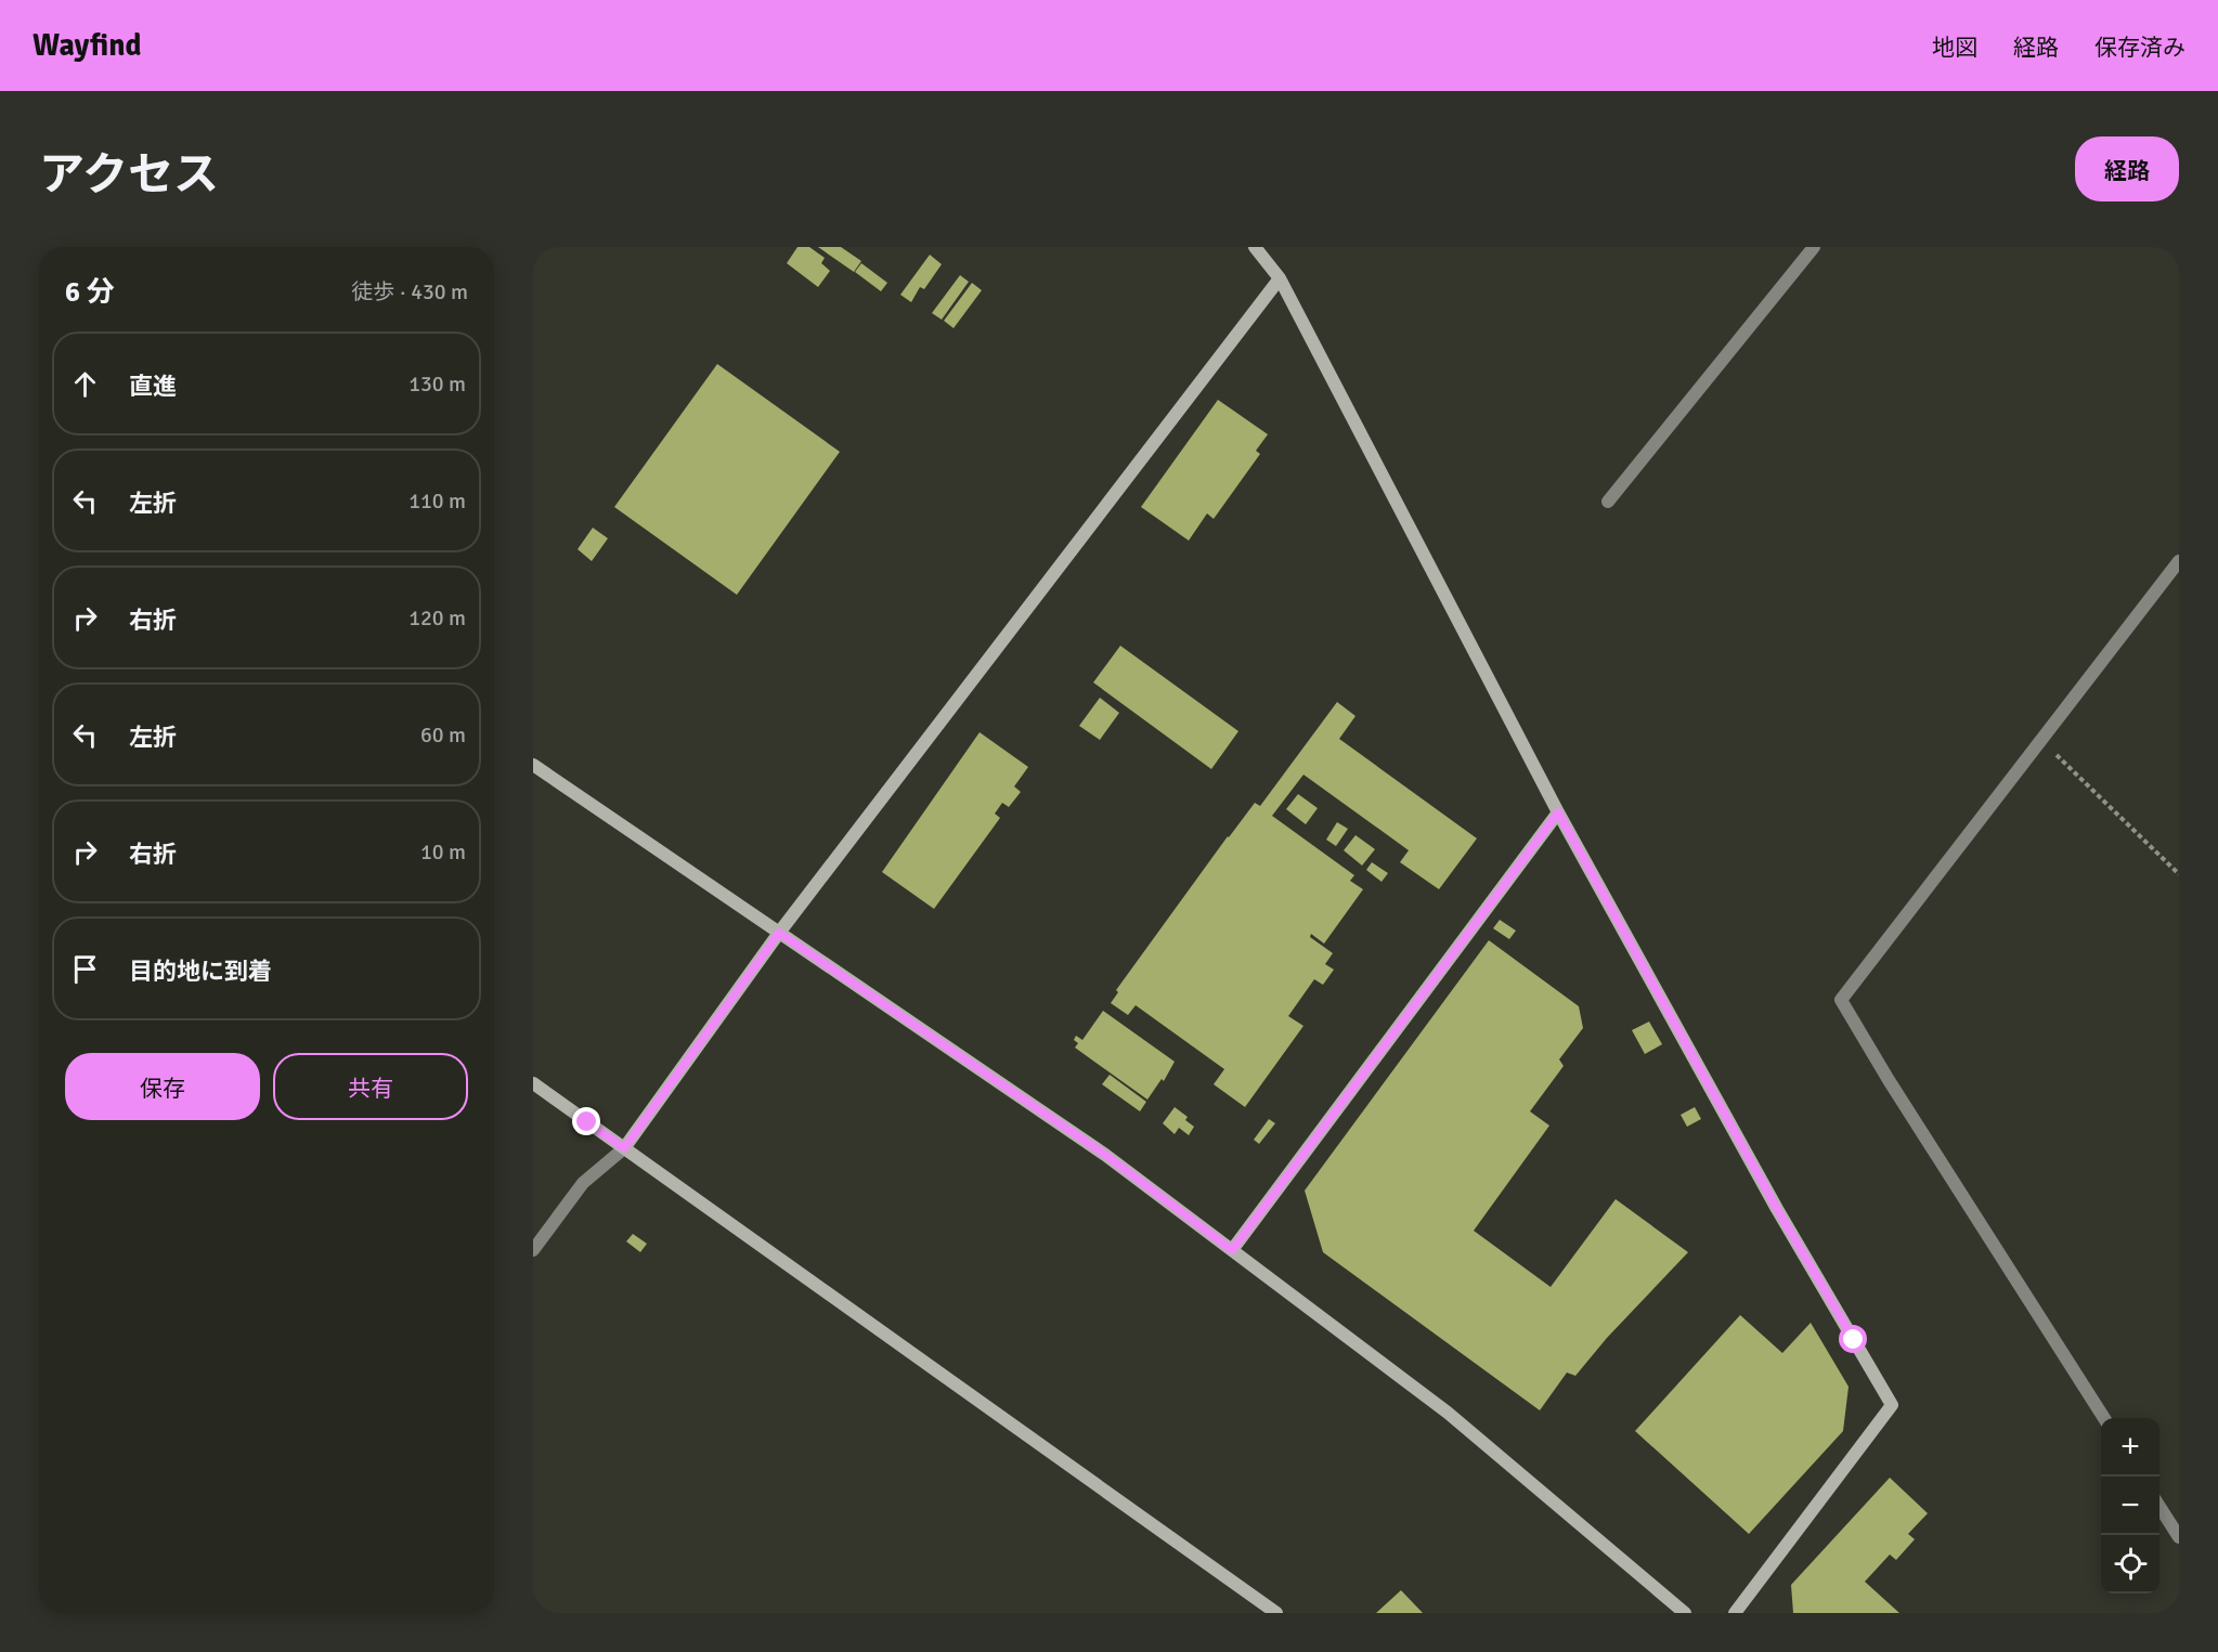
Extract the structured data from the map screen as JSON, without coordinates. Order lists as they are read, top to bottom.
{
  "page": {
    "header": "Wayfind",
    "nav": ["地図", "経路", "保存済み"],
    "title": "アクセス",
    "buttons": [
      "経路",
      ["保存", "共有"]
    ],
    "heading": ["6 分", "徒歩 · 430 m"],
    "list": [
      ["直進", "130 m"],
      ["左折", "110 m"],
      ["右折", "120 m"],
      ["左折", "60 m"],
      ["右折", "10 m"],
      "目的地に到着"
    ],
    "map_buttons": ["+", "−"]
  }
}
